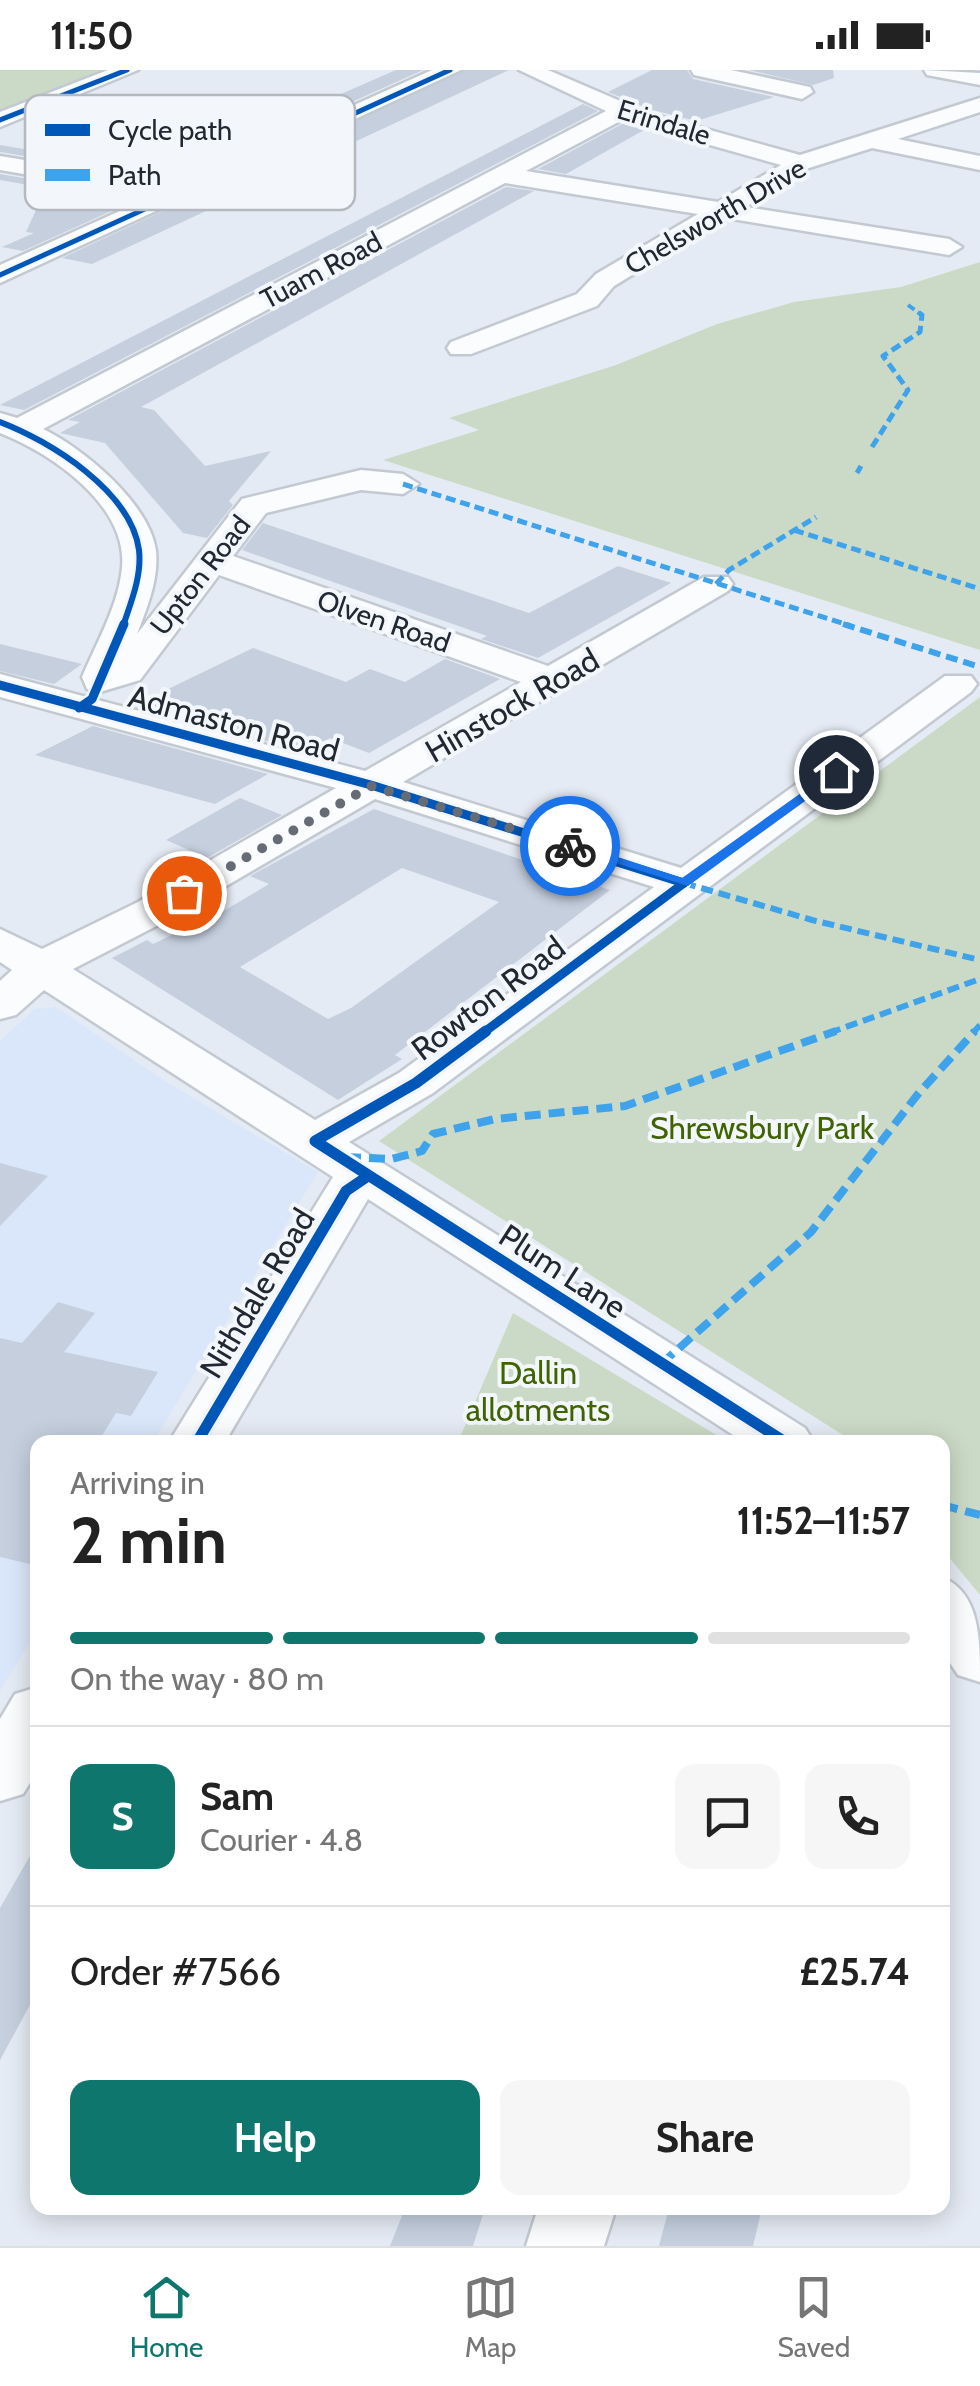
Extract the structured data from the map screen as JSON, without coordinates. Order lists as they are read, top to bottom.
{
  "streets": {
    "street": [
      "Erindale",
      "Chelsworth Drive",
      "Tuam Road",
      "Upton Road",
      "Olven Road",
      "Hinstock Road",
      "Admaston Road",
      "Rowton Road",
      "Plum Lane",
      "Nithdale Road"
    ]
  },
  "crossings": [
    ["Erindale", "Chelsworth Drive"],
    ["Erindale", "Tuam Road"],
    ["Upton Road", "Olven Road"],
    ["Upton Road", "Admaston Road"],
    ["Olven Road", "Hinstock Road"],
    ["Hinstock Road", "Admaston Road"],
    ["Hinstock Road", "Plum Lane"],
    ["Admaston Road", "Rowton Road"],
    ["Rowton Road", "Plum Lane"],
    ["Plum Lane", "Nithdale Road"]
  ],
  "parks": ["Shrewsbury Park", "Dallin allotments"],
  "legend": ["Cycle path", "Path"],
  "page": {
    "status": "11:50",
    "heading": ["2 min", "Arriving in", "11:52–11:57"],
    "panel": [
      "Sam",
      "Courier · 4.8",
      "Order #7566",
      "£25.74"
    ],
    "bar": "On the way · 80 m",
    "round": "S",
    "buttons": ["Help", "Share"],
    "tabs": ["Home", "Map", "Saved"]
  }
}
